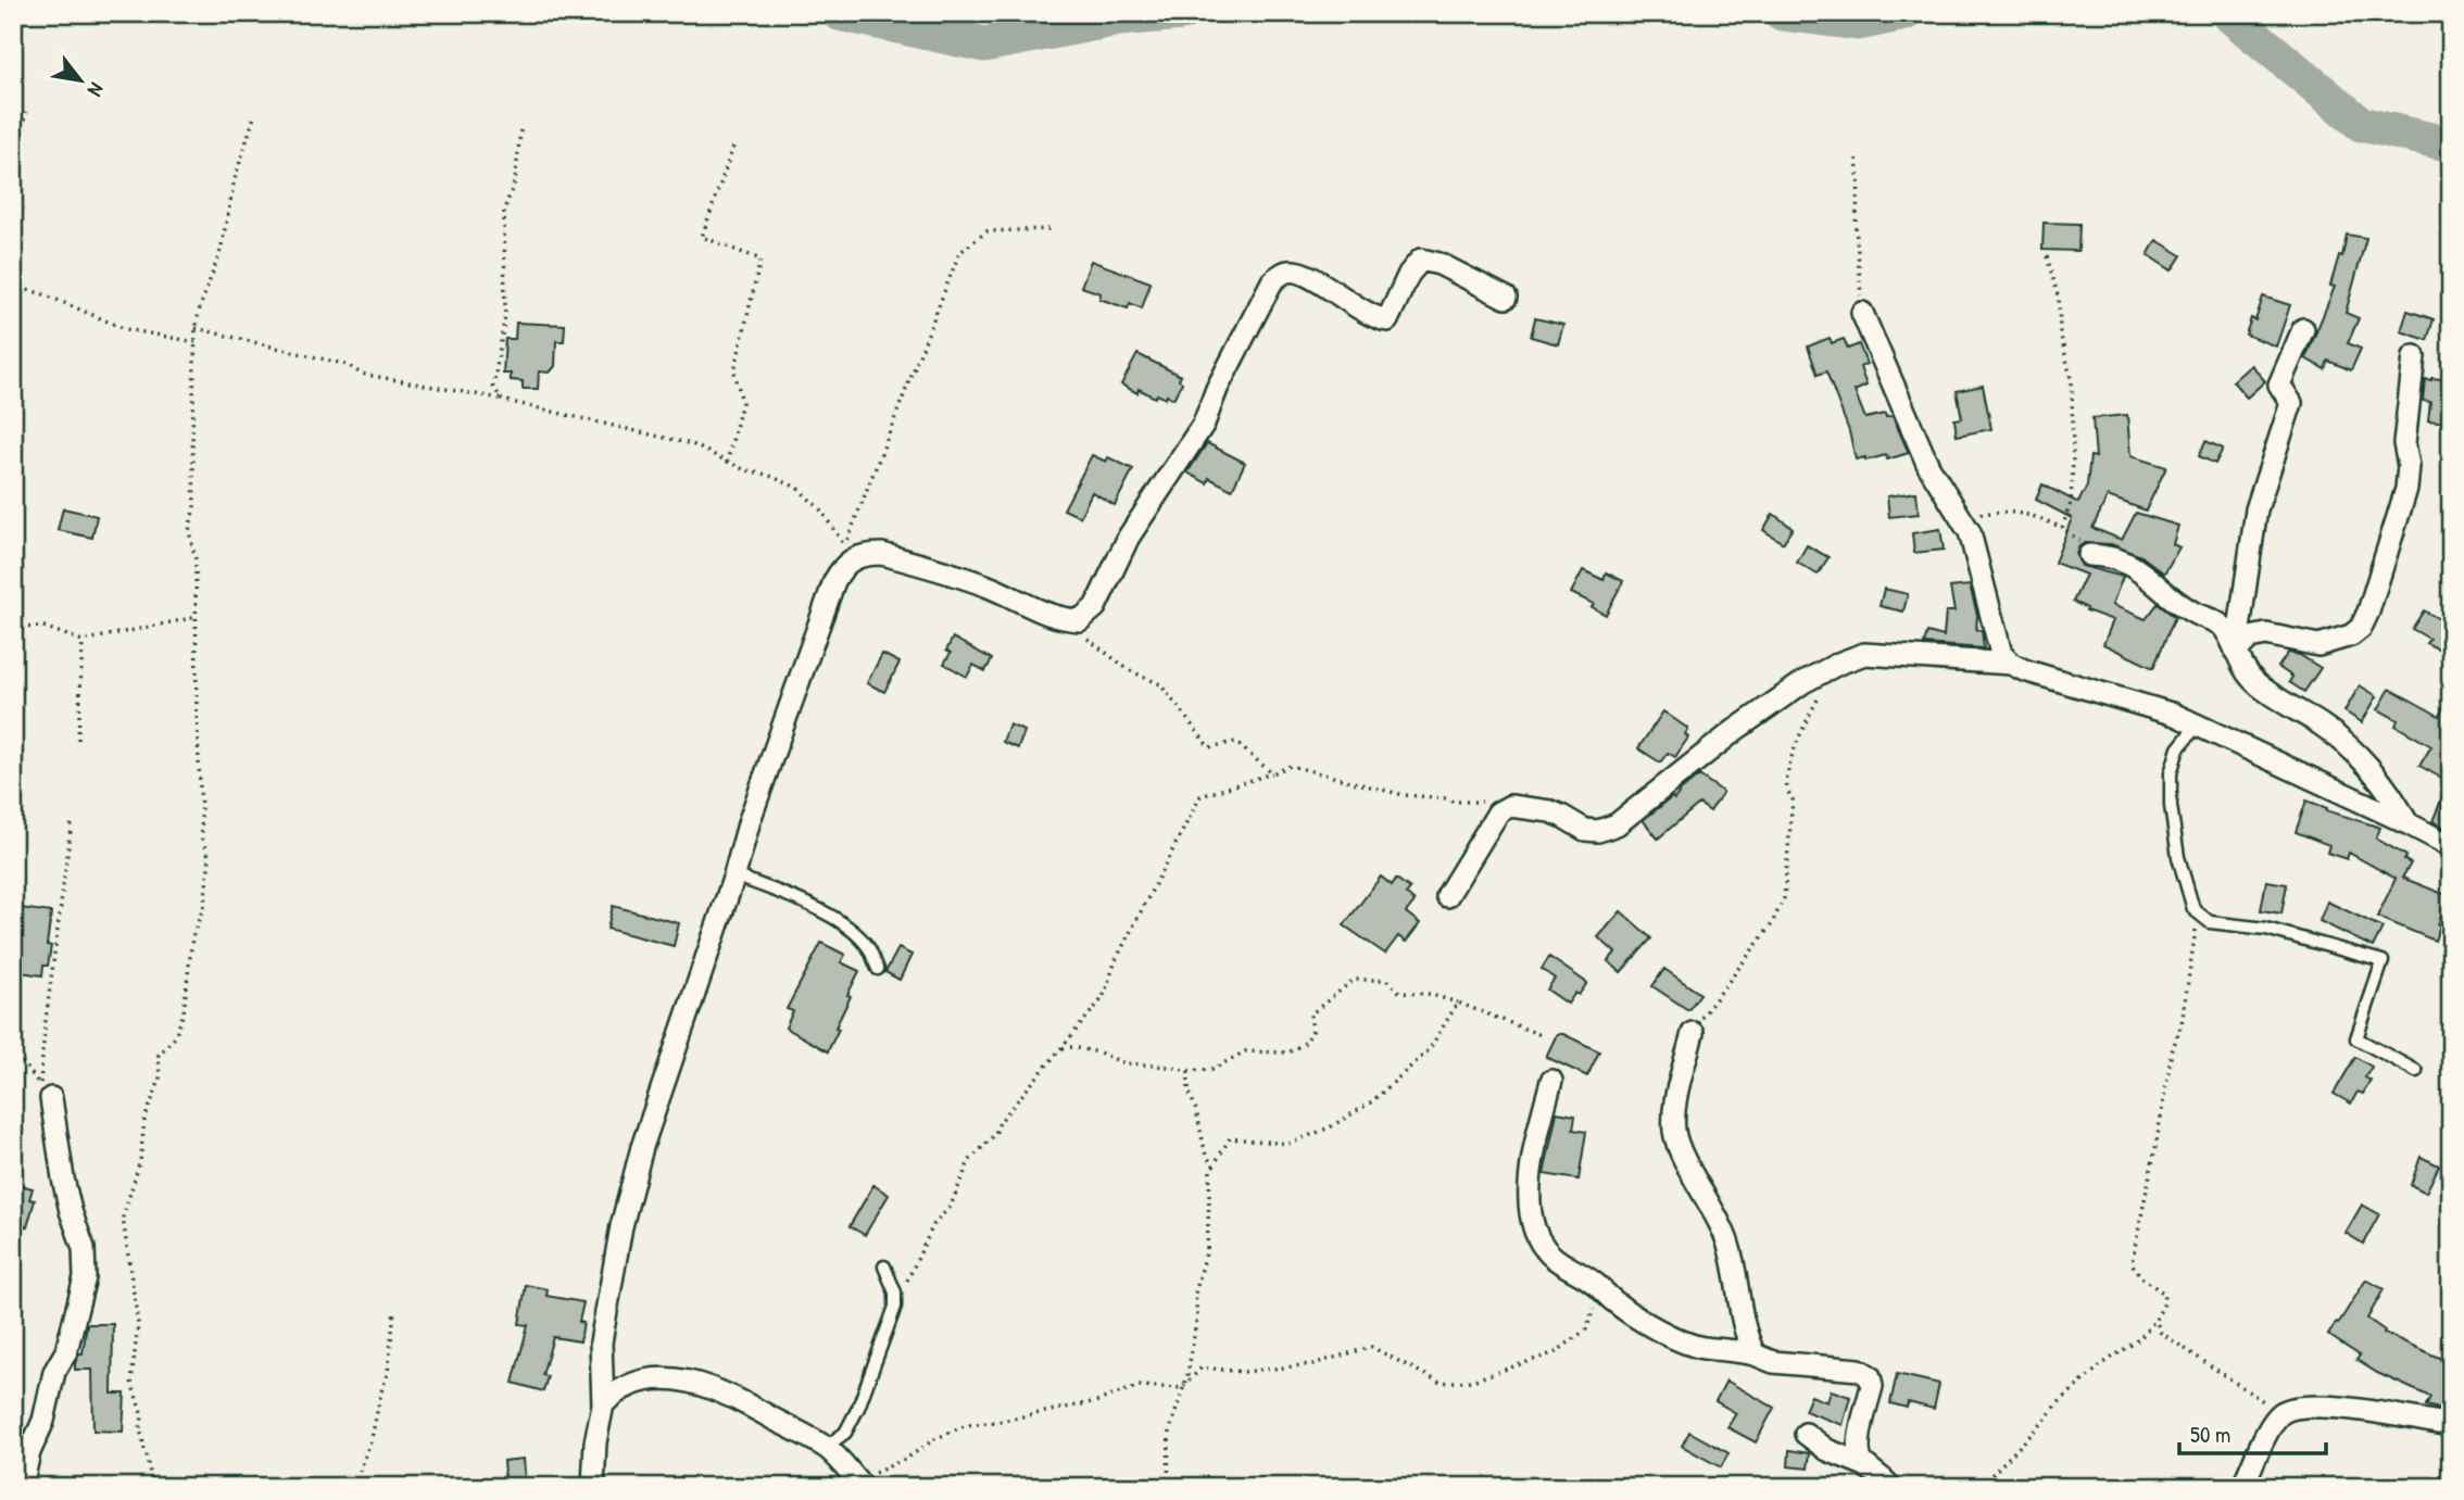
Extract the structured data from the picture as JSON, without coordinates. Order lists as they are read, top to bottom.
{
  "scale_bar": "50 m",
  "north": "bottom right"
}
